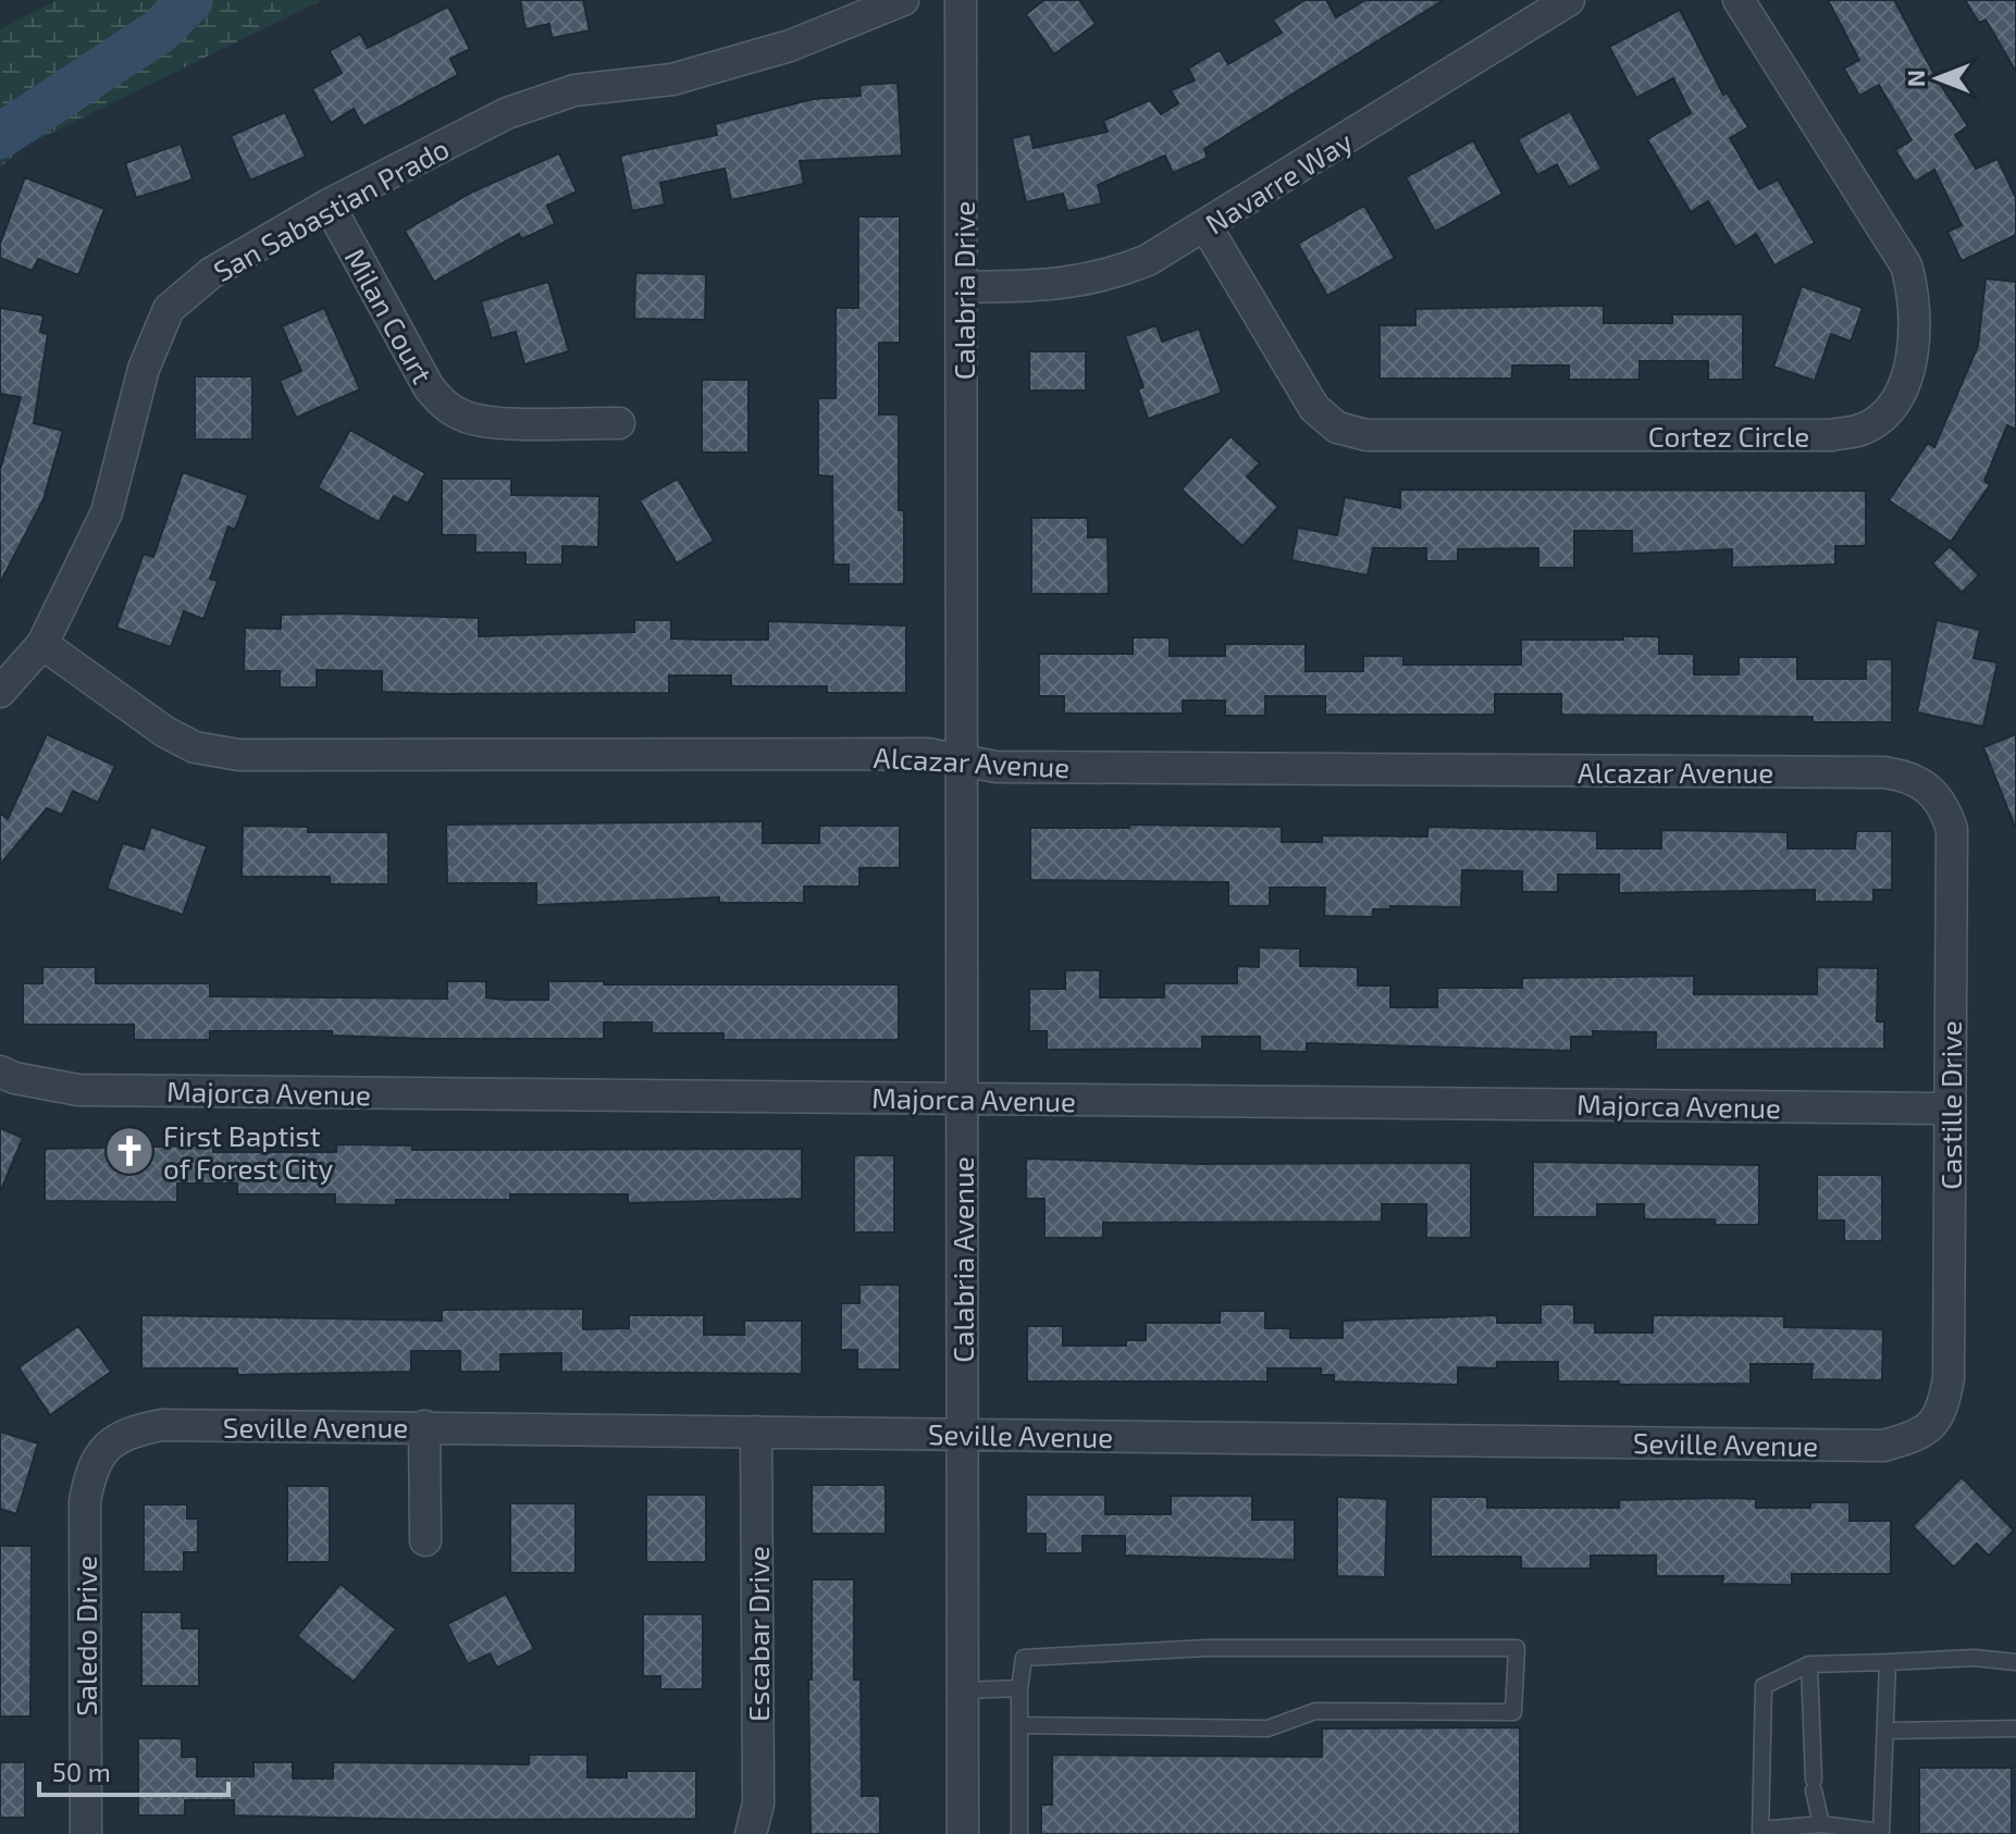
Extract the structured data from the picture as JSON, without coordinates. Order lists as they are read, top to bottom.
{
  "streets": {
    "street": [
      "Navarre Way",
      "San Sabastian Prado",
      "Calabria Drive",
      "Milan Court",
      "Cortez Circle",
      "Alcazar Avenue",
      "Majorca Avenue",
      "Castille Drive",
      "Calabria Avenue",
      "Seville Avenue",
      "Escabar Drive",
      "Saledo Drive"
    ]
  },
  "crossings": [
    ["Navarre Way", "Calabria Drive"],
    ["Navarre Way", "Cortez Circle"],
    ["San Sabastian Prado", "Milan Court"],
    ["San Sabastian Prado", "Alcazar Avenue"],
    ["Calabria Drive", "Calabria Avenue"],
    ["Alcazar Avenue", "Castille Drive"],
    ["Alcazar Avenue", "Calabria Avenue"],
    ["Majorca Avenue", "Castille Drive"],
    ["Majorca Avenue", "Calabria Avenue"],
    ["Castille Drive", "Seville Avenue"],
    ["Calabria Avenue", "Seville Avenue"],
    ["Seville Avenue", "Escabar Drive"],
    ["Seville Avenue", "Saledo Drive"]
  ],
  "places": {
    "church": ["First Baptist of Forest City"]
  },
  "scale_bar": "50 m",
  "north": "left"
}
